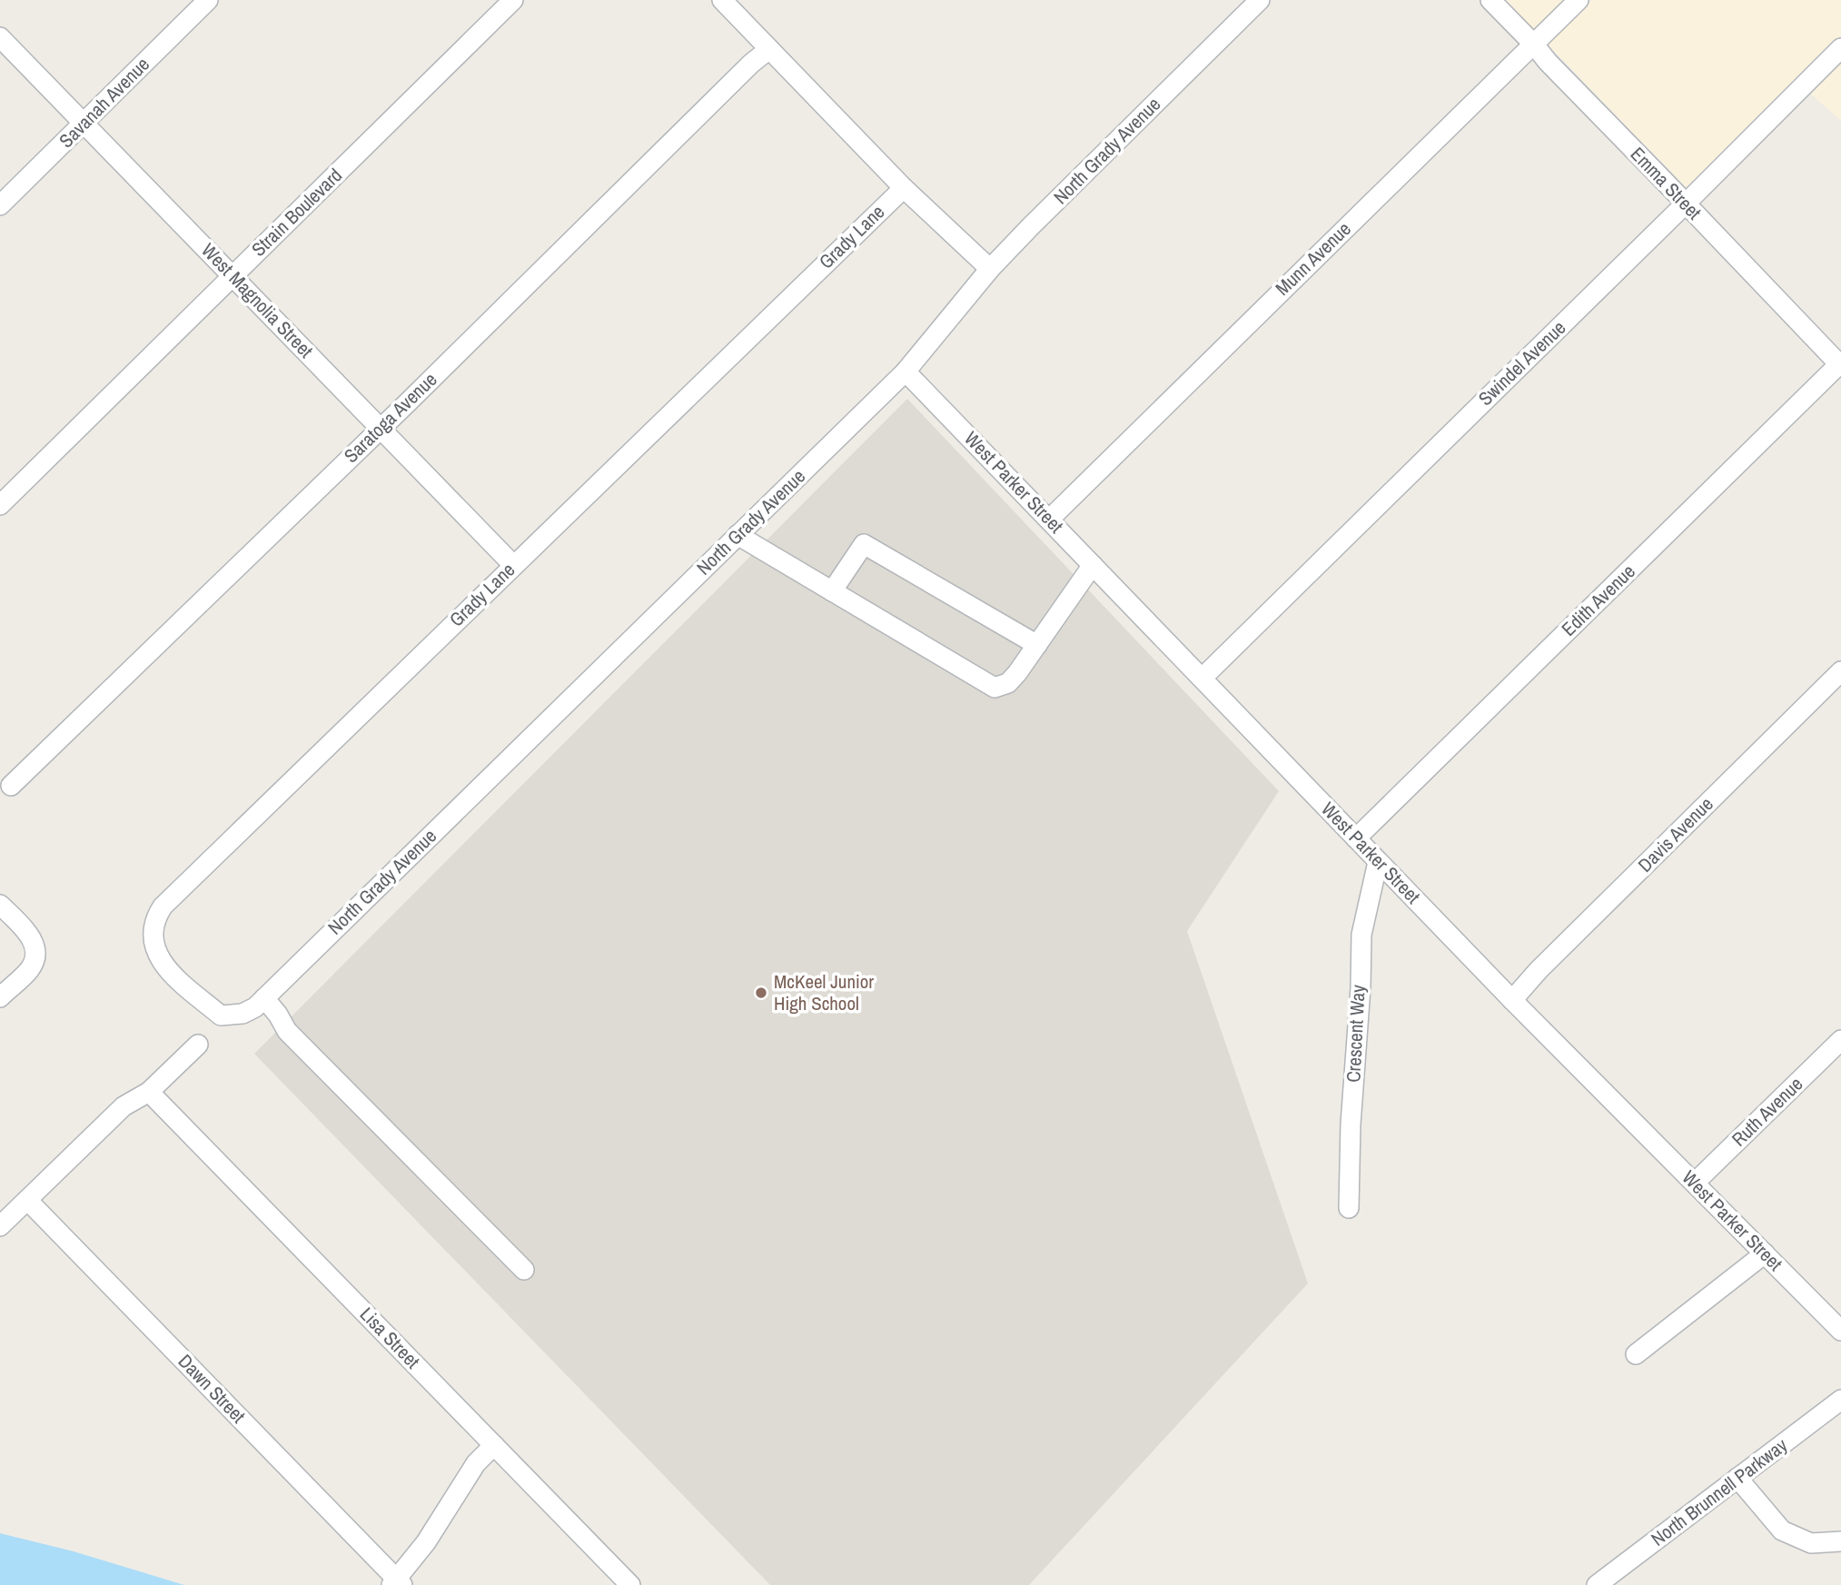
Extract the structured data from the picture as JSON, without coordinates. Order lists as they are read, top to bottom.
{
  "streets": {
    "street": [
      "Savanah Avenue",
      "North Grady Avenue",
      "Emma Street",
      "Strain Boulevard",
      "Grady Lane",
      "Munn Avenue",
      "West Magnolia Street",
      "Swindel Avenue",
      "Saratoga Avenue",
      "West Parker Street",
      "Edith Avenue",
      "Davis Avenue",
      "Crescent Way",
      "Ruth Avenue",
      "Lisa Street",
      "Dawn Street",
      "North Brunnell Parkway"
    ]
  },
  "crossings": [
    ["Savanah Avenue", "West Magnolia Street"],
    ["North Grady Avenue", "Grady Lane"],
    ["North Grady Avenue", "West Parker Street"],
    ["Emma Street", "Munn Avenue"],
    ["Emma Street", "Swindel Avenue"],
    ["Emma Street", "Edith Avenue"],
    ["Strain Boulevard", "West Magnolia Street"],
    ["Grady Lane", "West Magnolia Street"],
    ["Munn Avenue", "West Parker Street"],
    ["West Magnolia Street", "Saratoga Avenue"],
    ["Swindel Avenue", "West Parker Street"],
    ["West Parker Street", "Edith Avenue"],
    ["West Parker Street", "Davis Avenue"],
    ["West Parker Street", "Crescent Way"],
    ["West Parker Street", "Ruth Avenue"],
    ["Lisa Street", "Dawn Street"]
  ],
  "places": ["McKeel Junior High School"]
}
